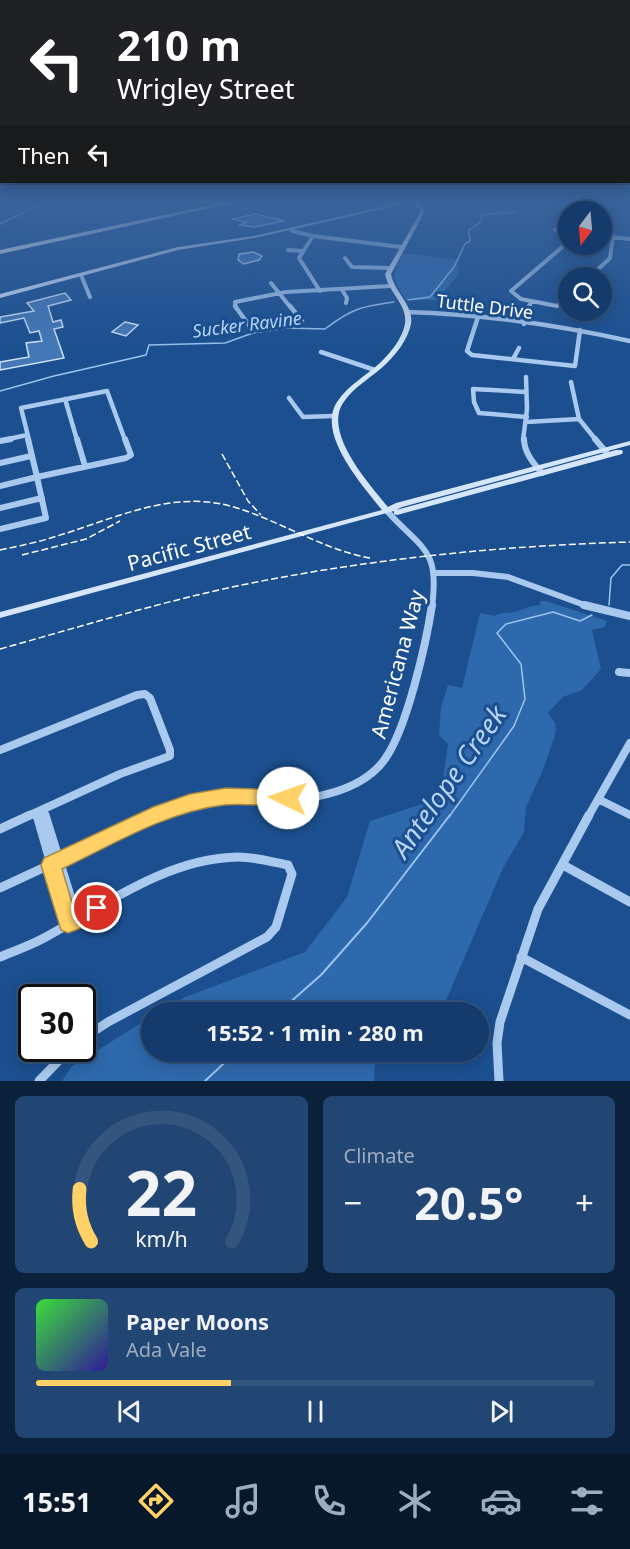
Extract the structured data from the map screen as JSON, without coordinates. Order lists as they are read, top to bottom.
{
  "streets": {
    "street": ["Tuttle Drive", "Pacific Street", "Americana Way"]
  },
  "crossings": [
    ["Pacific Street", "Americana Way"]
  ],
  "water": ["Sucker Ravine", "Antelope Creek"],
  "north": "bottom",
  "page": {
    "turn": ["210 m", "Wrigley Street"],
    "then": "Then",
    "limit": "30",
    "trip": "15:52 · 1 min · 280 m",
    "tile": "Climate",
    "heat": ["−", "20.5°", "+"],
    "song": ["Paper Moons", "Ada Vale"],
    "tabs": "15:51",
    "gauge": ["22", "km/h"]
  }
}
